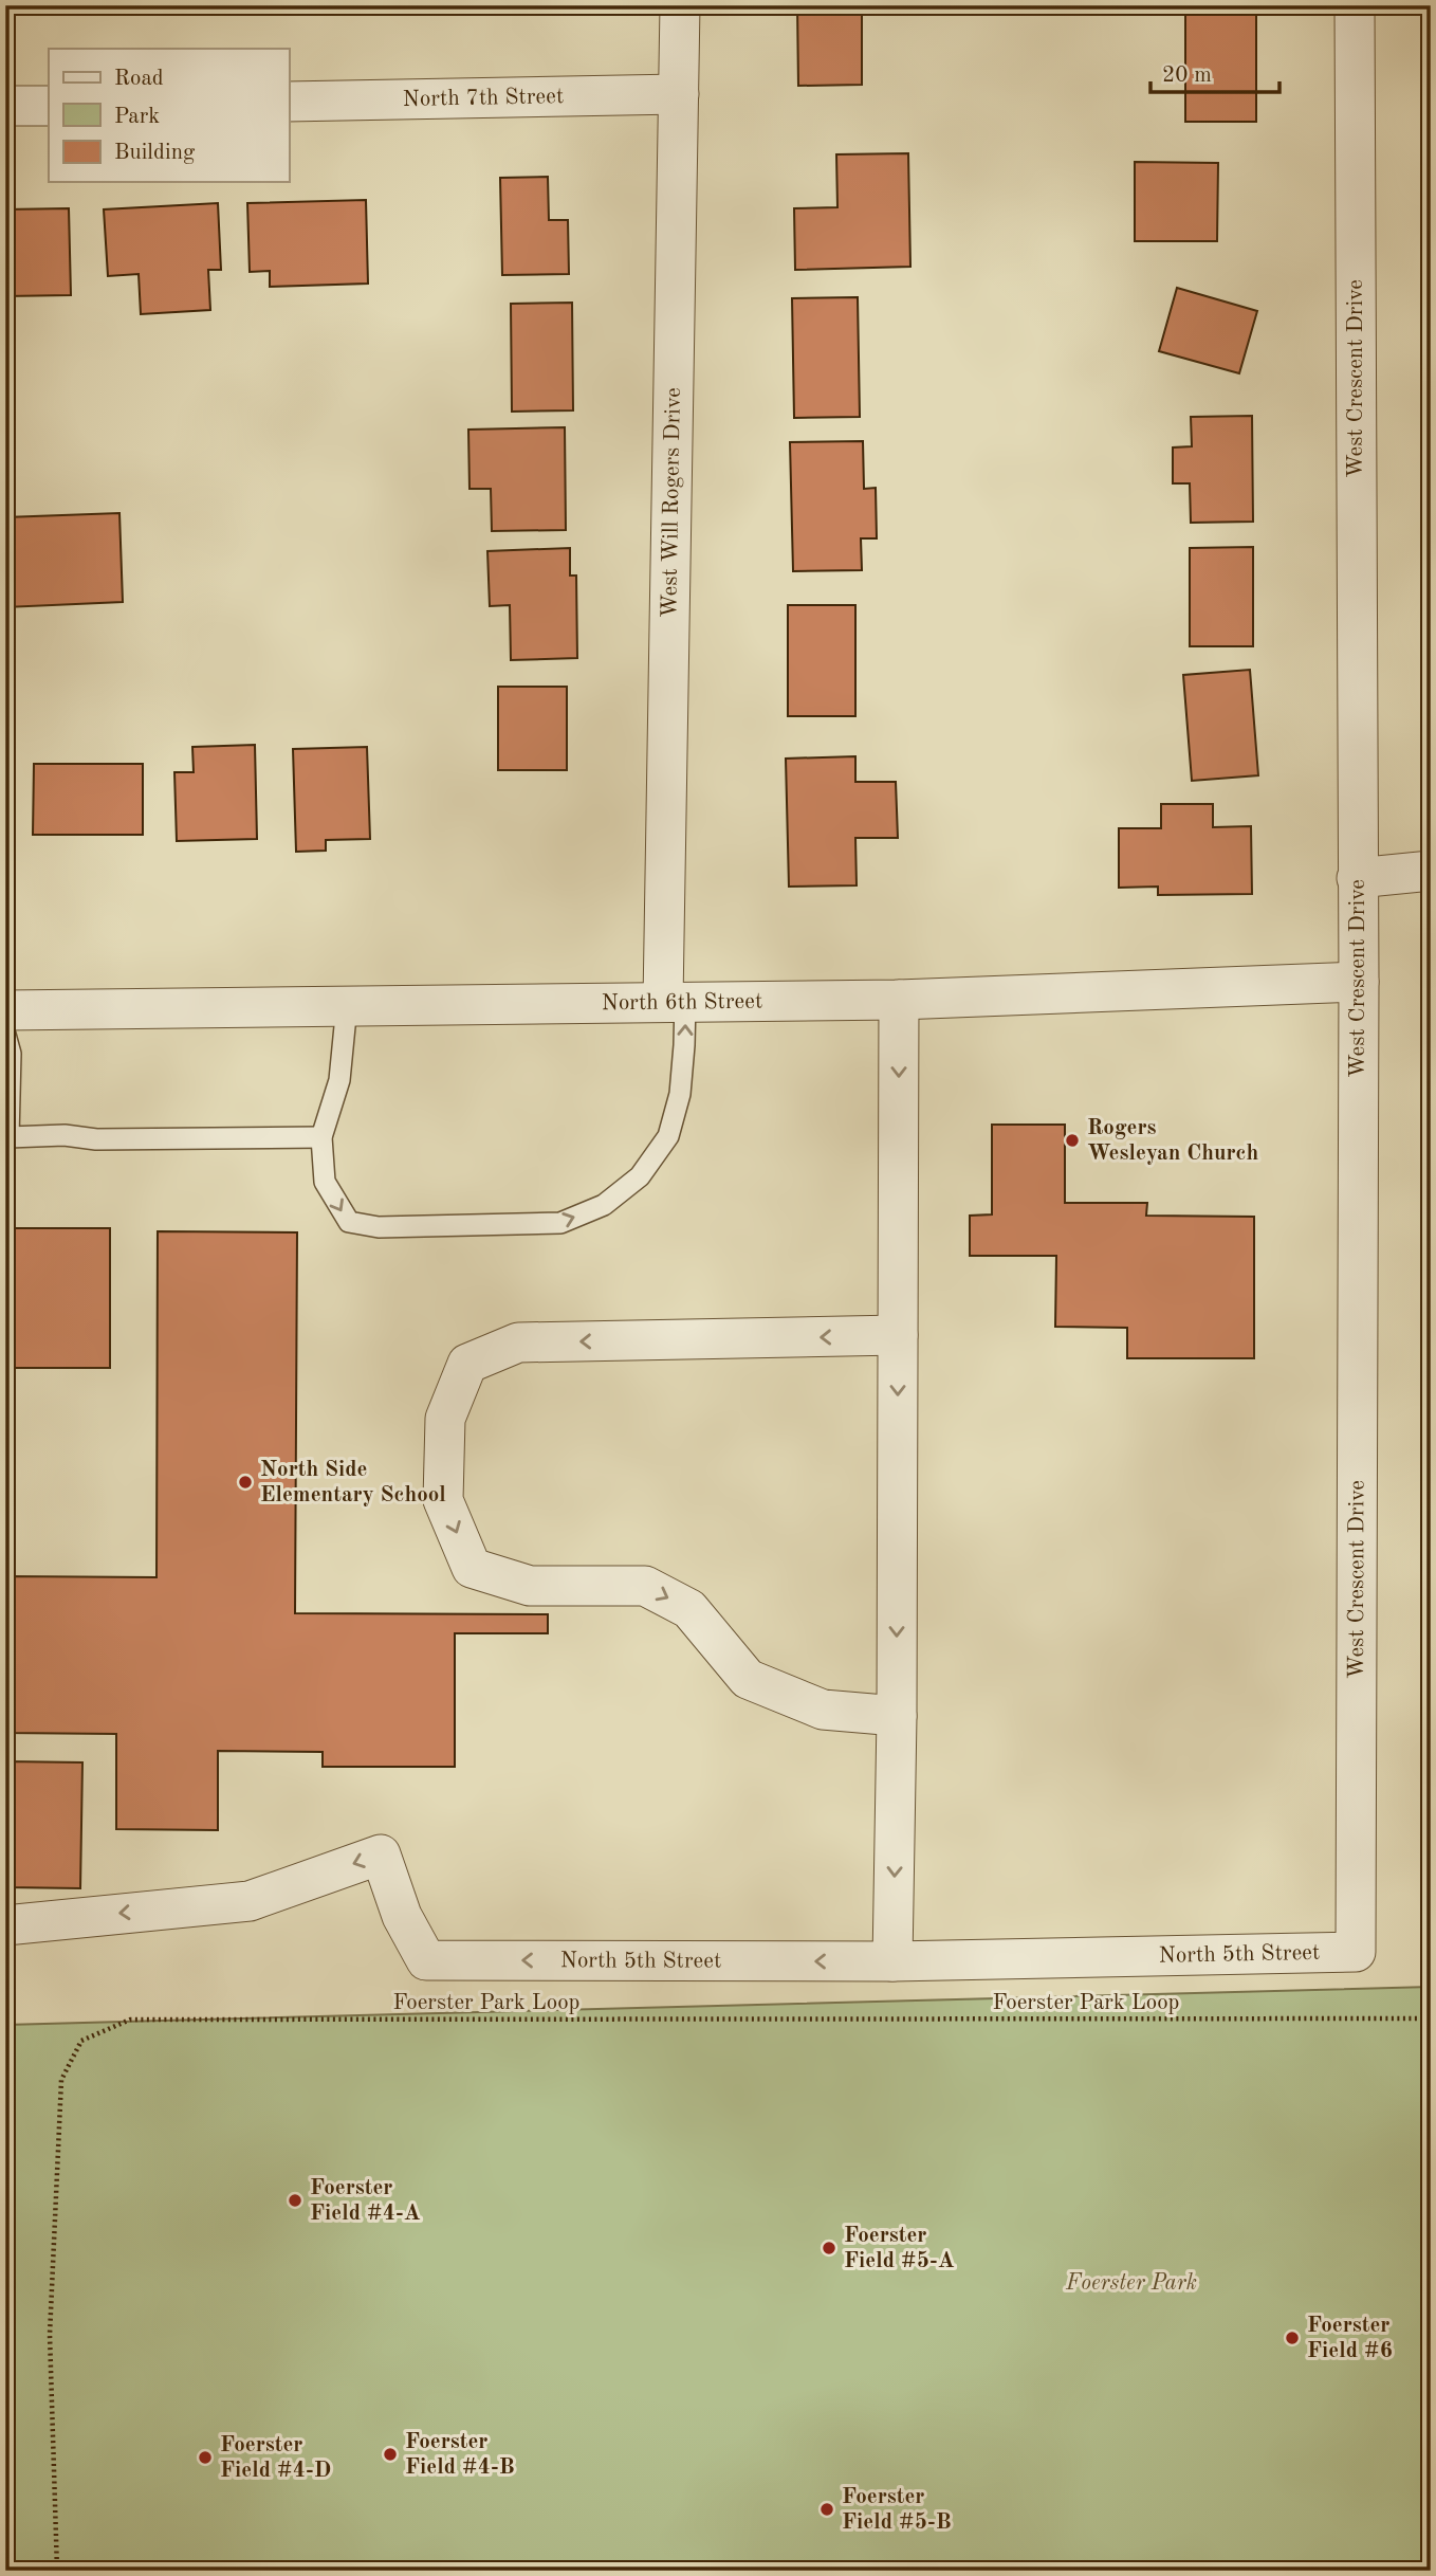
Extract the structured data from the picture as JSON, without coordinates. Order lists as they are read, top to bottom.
{
  "streets": {
    "street": [
      "North 7th Street",
      "West Crescent Drive",
      "West Will Rogers Drive",
      "North 6th Street",
      "North 5th Street"
    ],
    "path": ["Foerster Park Loop"]
  },
  "crossings": [
    ["North 7th Street", "West Will Rogers Drive"],
    ["West Crescent Drive", "North 6th Street"],
    ["West Crescent Drive", "North 5th Street"],
    ["West Will Rogers Drive", "North 6th Street"]
  ],
  "one_way": ["North 5th Street"],
  "parks": ["Foerster Park"],
  "places": [
    "Rogers Wesleyan Church",
    "North Side Elementary School",
    "Foerster Field #4-A",
    "Foerster Field #5-A",
    "Foerster Field #6",
    "Foerster Field #4-B",
    "Foerster Field #4-D",
    "Foerster Field #5-B"
  ],
  "legend": ["Road", "Park", "Building"],
  "scale_bar": "20 m"
}
